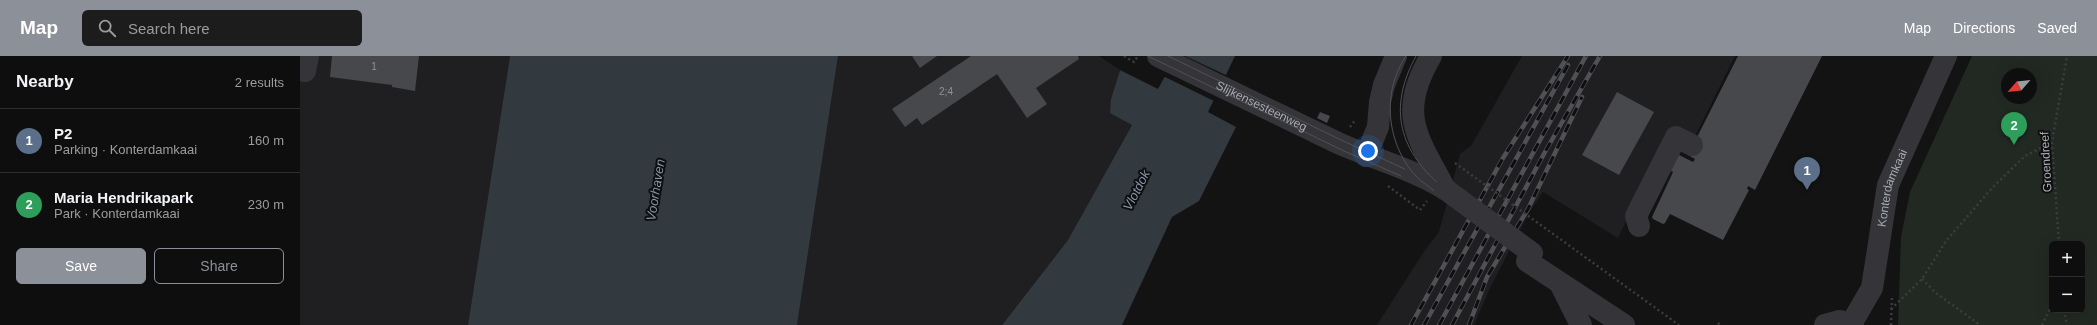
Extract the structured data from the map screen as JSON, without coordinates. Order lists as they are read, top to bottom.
{
  "streets": {
    "street": ["Slijkensesteenweg", "Konterdamkaai"],
    "path": ["Groendreef"]
  },
  "water": ["Voorhaven", "Vlotdok"],
  "house_numbers": ["1", "2;4"],
  "north": "bottom left",
  "page": {
    "header": "Map",
    "search": "Search here",
    "nav": ["Map", "Directions", "Saved"],
    "heading": ["Nearby", "2 results"],
    "list": [
      {
        "mark": "1",
        "name": "P2",
        "note": "Parking · Konterdamkaai",
        "value": "160 m"
      },
      {
        "mark": "2",
        "name": "Maria Hendrikapark",
        "note": "Park · Konterdamkaai",
        "value": "230 m"
      }
    ],
    "pins": ["2", "1"],
    "buttons": ["Save", "Share"],
    "map_buttons": ["+", "−"]
  }
}
